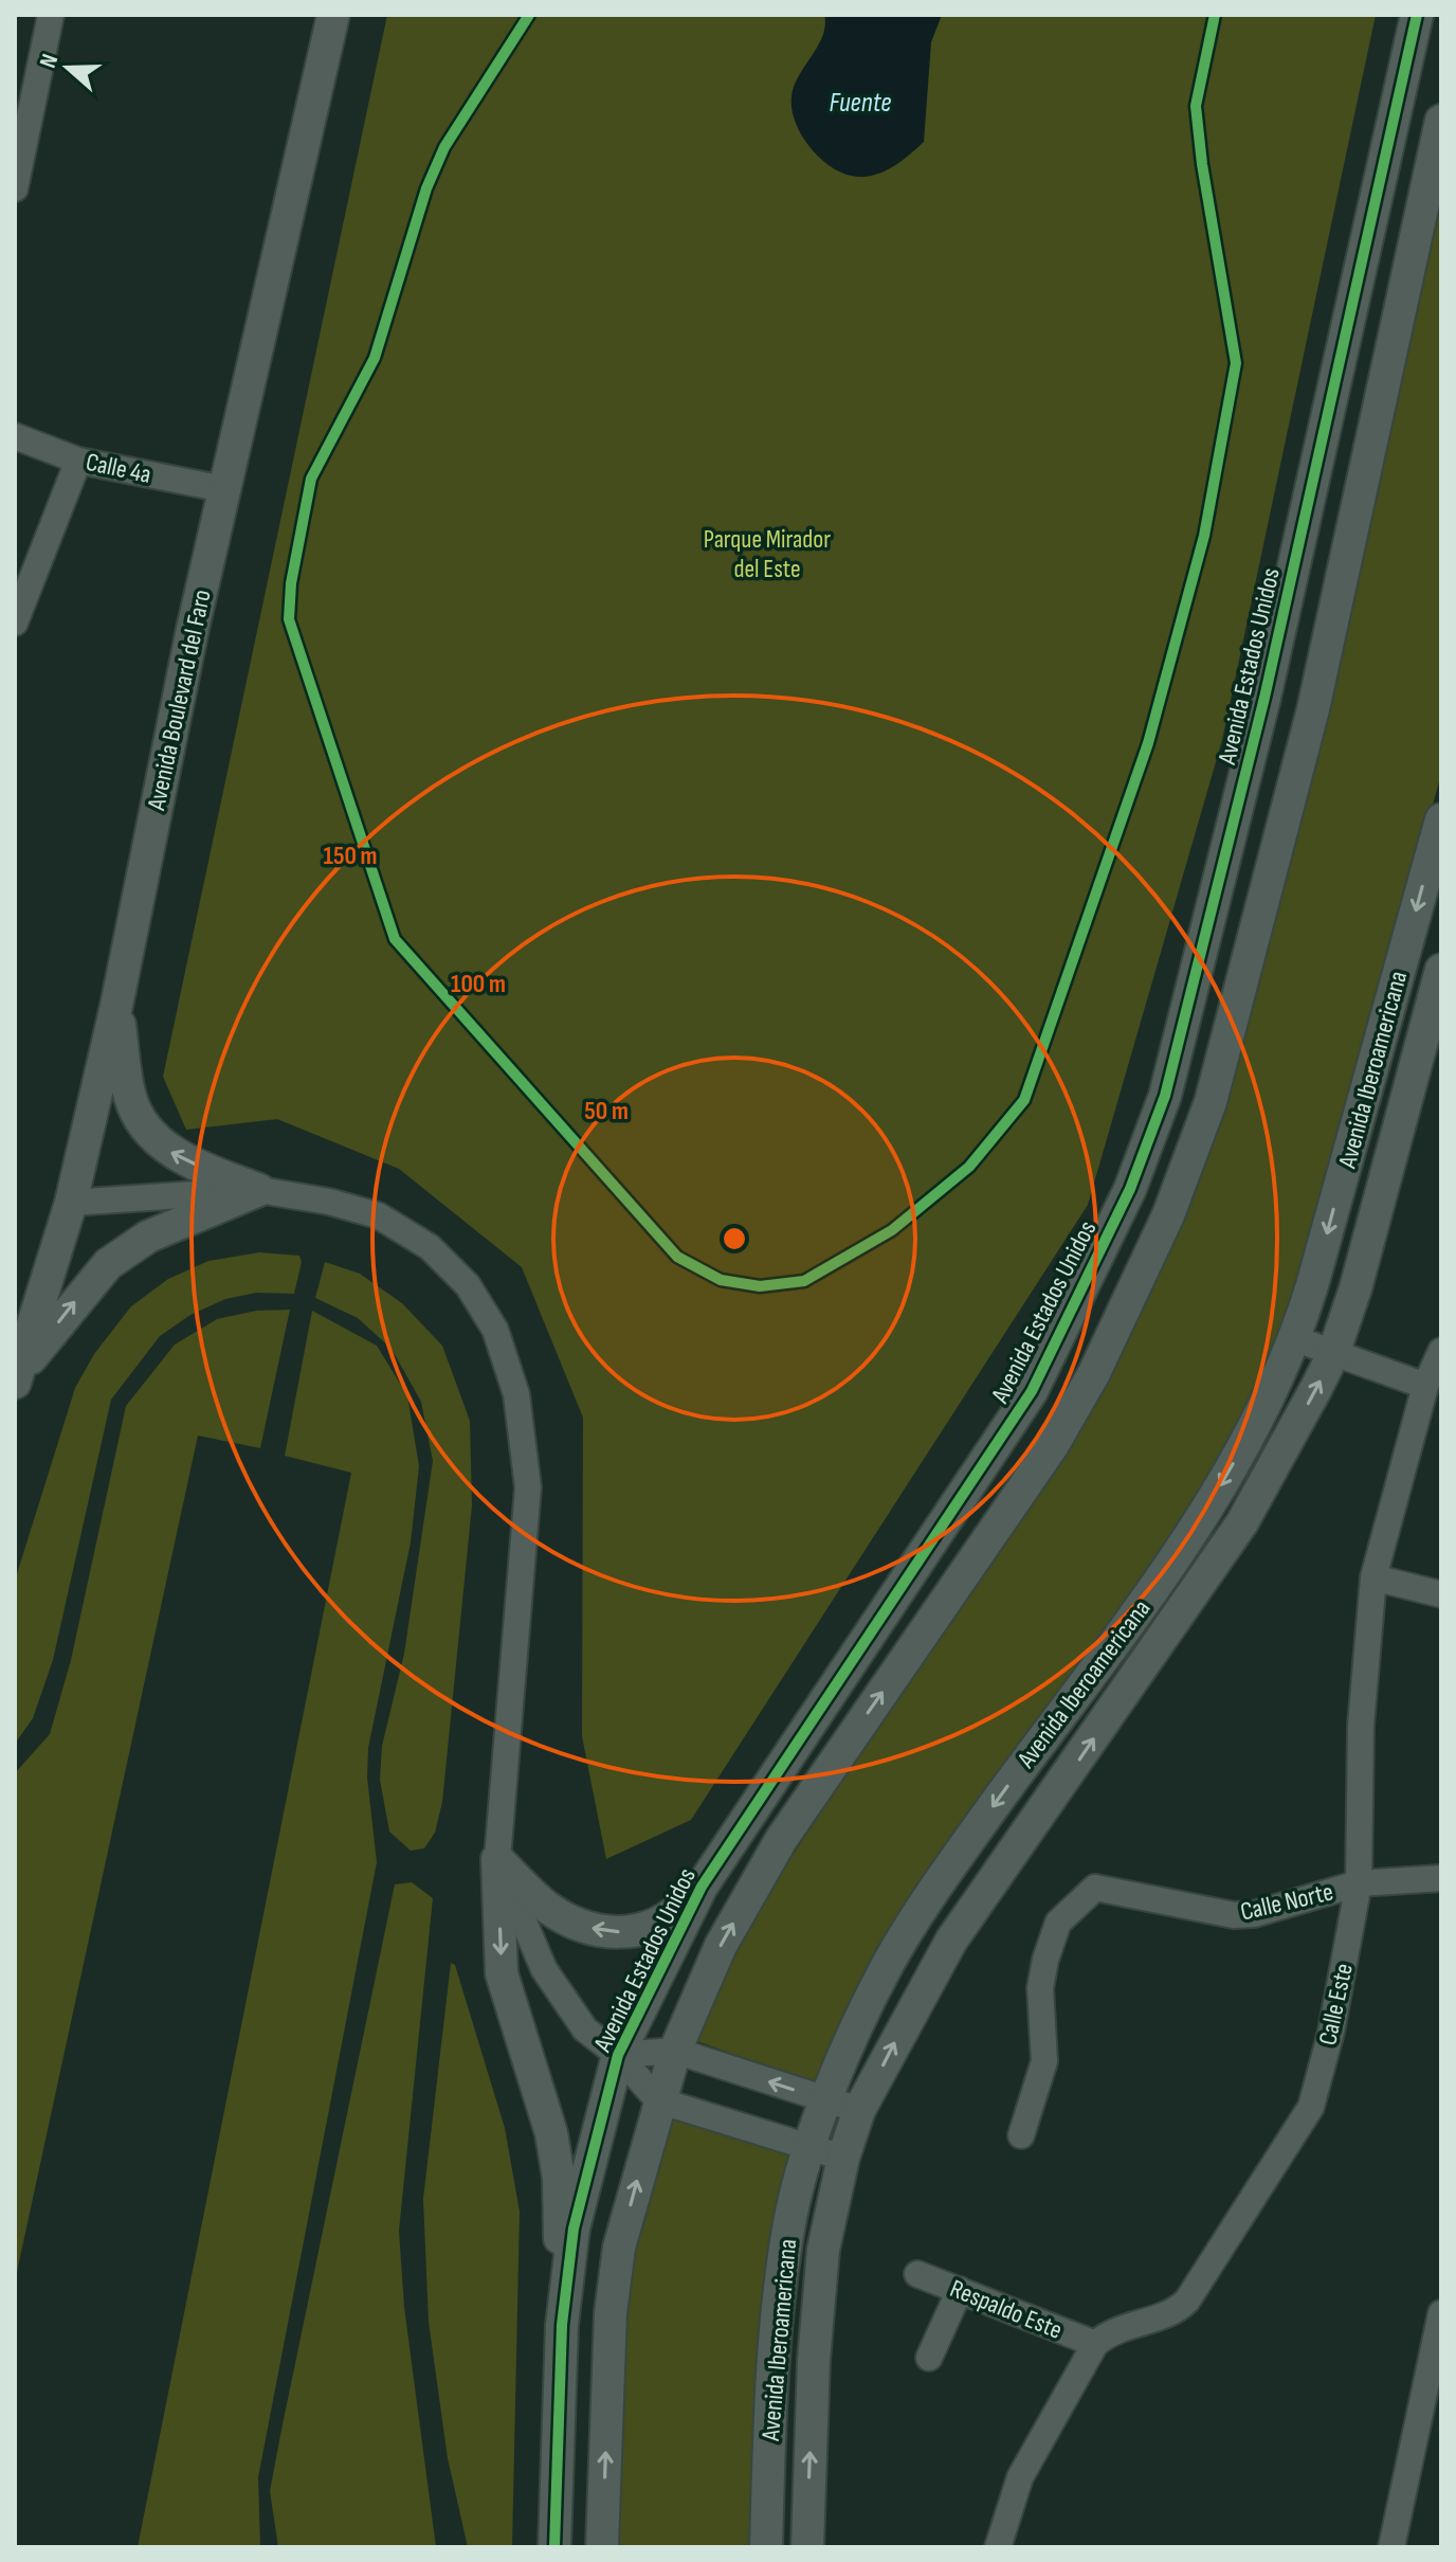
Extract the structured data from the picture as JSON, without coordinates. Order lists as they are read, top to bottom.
{
  "streets": {
    "street": [
      "Calle 4a",
      "Avenida Estados Unidos",
      "Avenida Boulevard del Faro",
      "Avenida Iberoamericana",
      "Calle Norte",
      "Calle Este",
      "Respaldo Este"
    ]
  },
  "crossings": [
    ["Calle 4a", "Avenida Boulevard del Faro"],
    ["Calle Norte", "Calle Este"],
    ["Calle Este", "Respaldo Este"]
  ],
  "water": ["Fuente"],
  "parks": ["Parque Mirador del Este"],
  "north": "left",
  "rings": ["150 m", "100 m", "50 m"]
}
